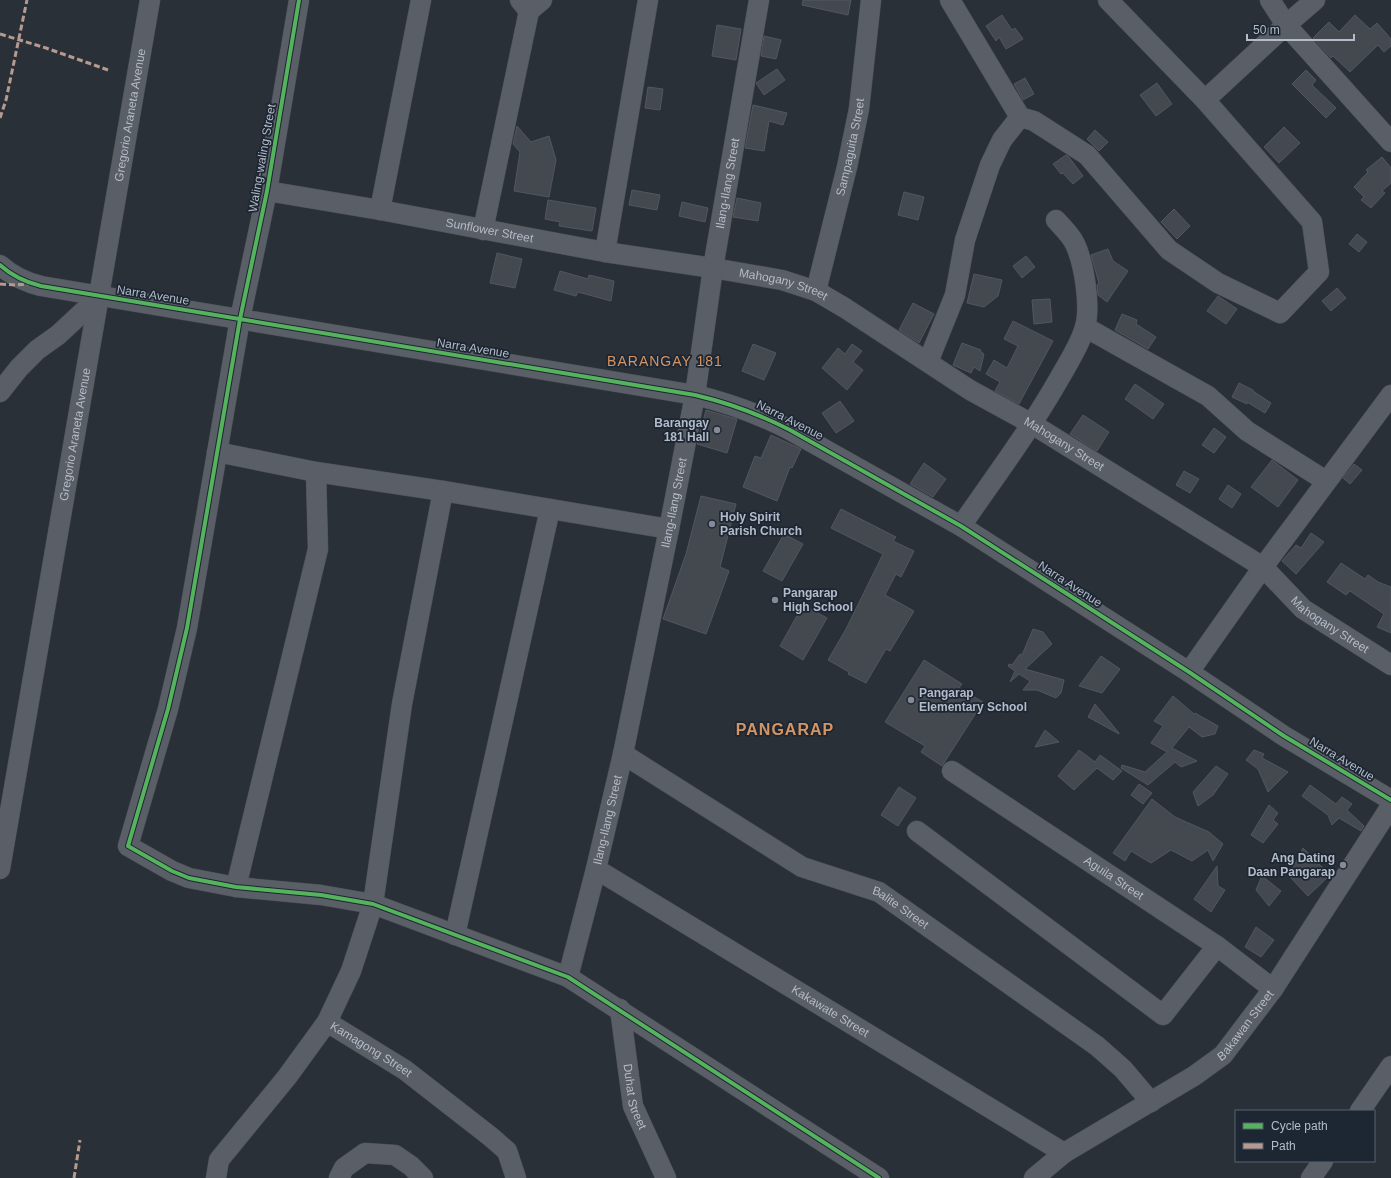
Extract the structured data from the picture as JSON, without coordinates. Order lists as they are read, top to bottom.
{
  "streets": {
    "street": [
      "Gregorio Araneta Avenue",
      "Sampaguita Street",
      "Waling-waling Street",
      "Ilang-Ilang Street",
      "Sunflower Street",
      "Mahogany Street",
      "Narra Avenue",
      "Aguila Street",
      "Balite Street",
      "Kakawate Street",
      "Bakawan Street",
      "Kamagong Street",
      "Duhat Street"
    ]
  },
  "crossings": [
    ["Gregorio Araneta Avenue", "Narra Avenue"],
    ["Sampaguita Street", "Mahogany Street"],
    ["Waling-waling Street", "Sunflower Street"],
    ["Waling-waling Street", "Narra Avenue"],
    ["Ilang-Ilang Street", "Sunflower Street"],
    ["Ilang-Ilang Street", "Mahogany Street"],
    ["Ilang-Ilang Street", "Narra Avenue"],
    ["Ilang-Ilang Street", "Balite Street"],
    ["Ilang-Ilang Street", "Kakawate Street"],
    ["Sunflower Street", "Mahogany Street"],
    ["Aguila Street", "Bakawan Street"],
    ["Balite Street", "Bakawan Street"],
    ["Kakawate Street", "Bakawan Street"]
  ],
  "districts": ["BARANGAY 181", "PANGARAP"],
  "places": [
    "Barangay 181 Hall",
    "Holy Spirit Parish Church",
    "Pangarap High School",
    "Pangarap Elementary School",
    "Ang Dating Daan Pangarap"
  ],
  "legend": ["Cycle path", "Path"],
  "scale_bar": "50 m"
}
